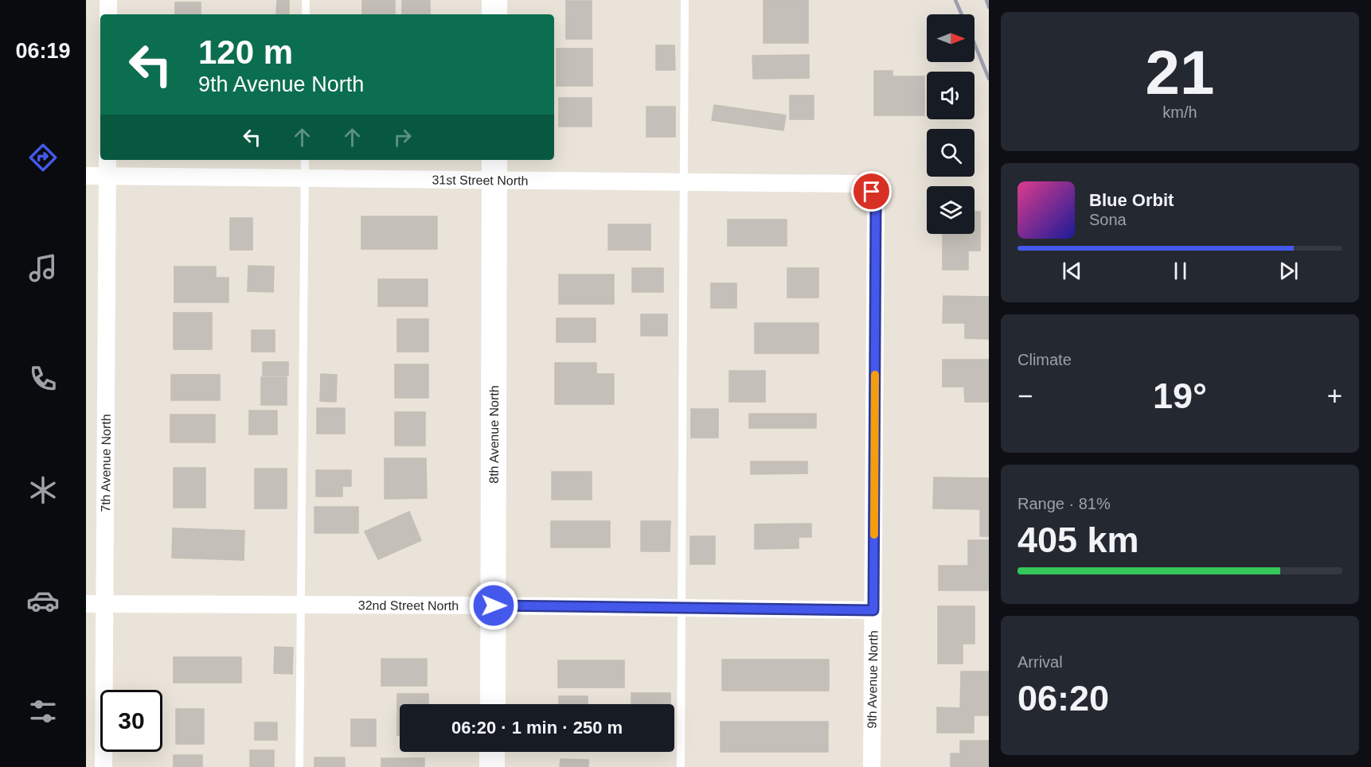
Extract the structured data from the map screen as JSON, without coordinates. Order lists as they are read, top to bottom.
{
  "streets": {
    "street": [
      "31st Street North",
      "8th Avenue North",
      "7th Avenue North",
      "32nd Street North",
      "9th Avenue North"
    ]
  },
  "crossings": [
    ["31st Street North", "8th Avenue North"],
    ["31st Street North", "7th Avenue North"],
    ["31st Street North", "9th Avenue North"],
    ["8th Avenue North", "32nd Street North"],
    ["7th Avenue North", "32nd Street North"],
    ["32nd Street North", "9th Avenue North"]
  ],
  "north": "right",
  "page": {
    "tabs": "06:19",
    "tile": [
      ["21", "km/h"],
      "Climate",
      ["Range · 81%", "405 km"],
      ["Arrival", "06:20"]
    ],
    "turn": ["120 m", "9th Avenue North"],
    "song": ["Blue Orbit", "Sona"],
    "heat": ["−", "19°", "+"],
    "limit": "30",
    "trip": "06:20 · 1 min · 250 m"
  }
}
